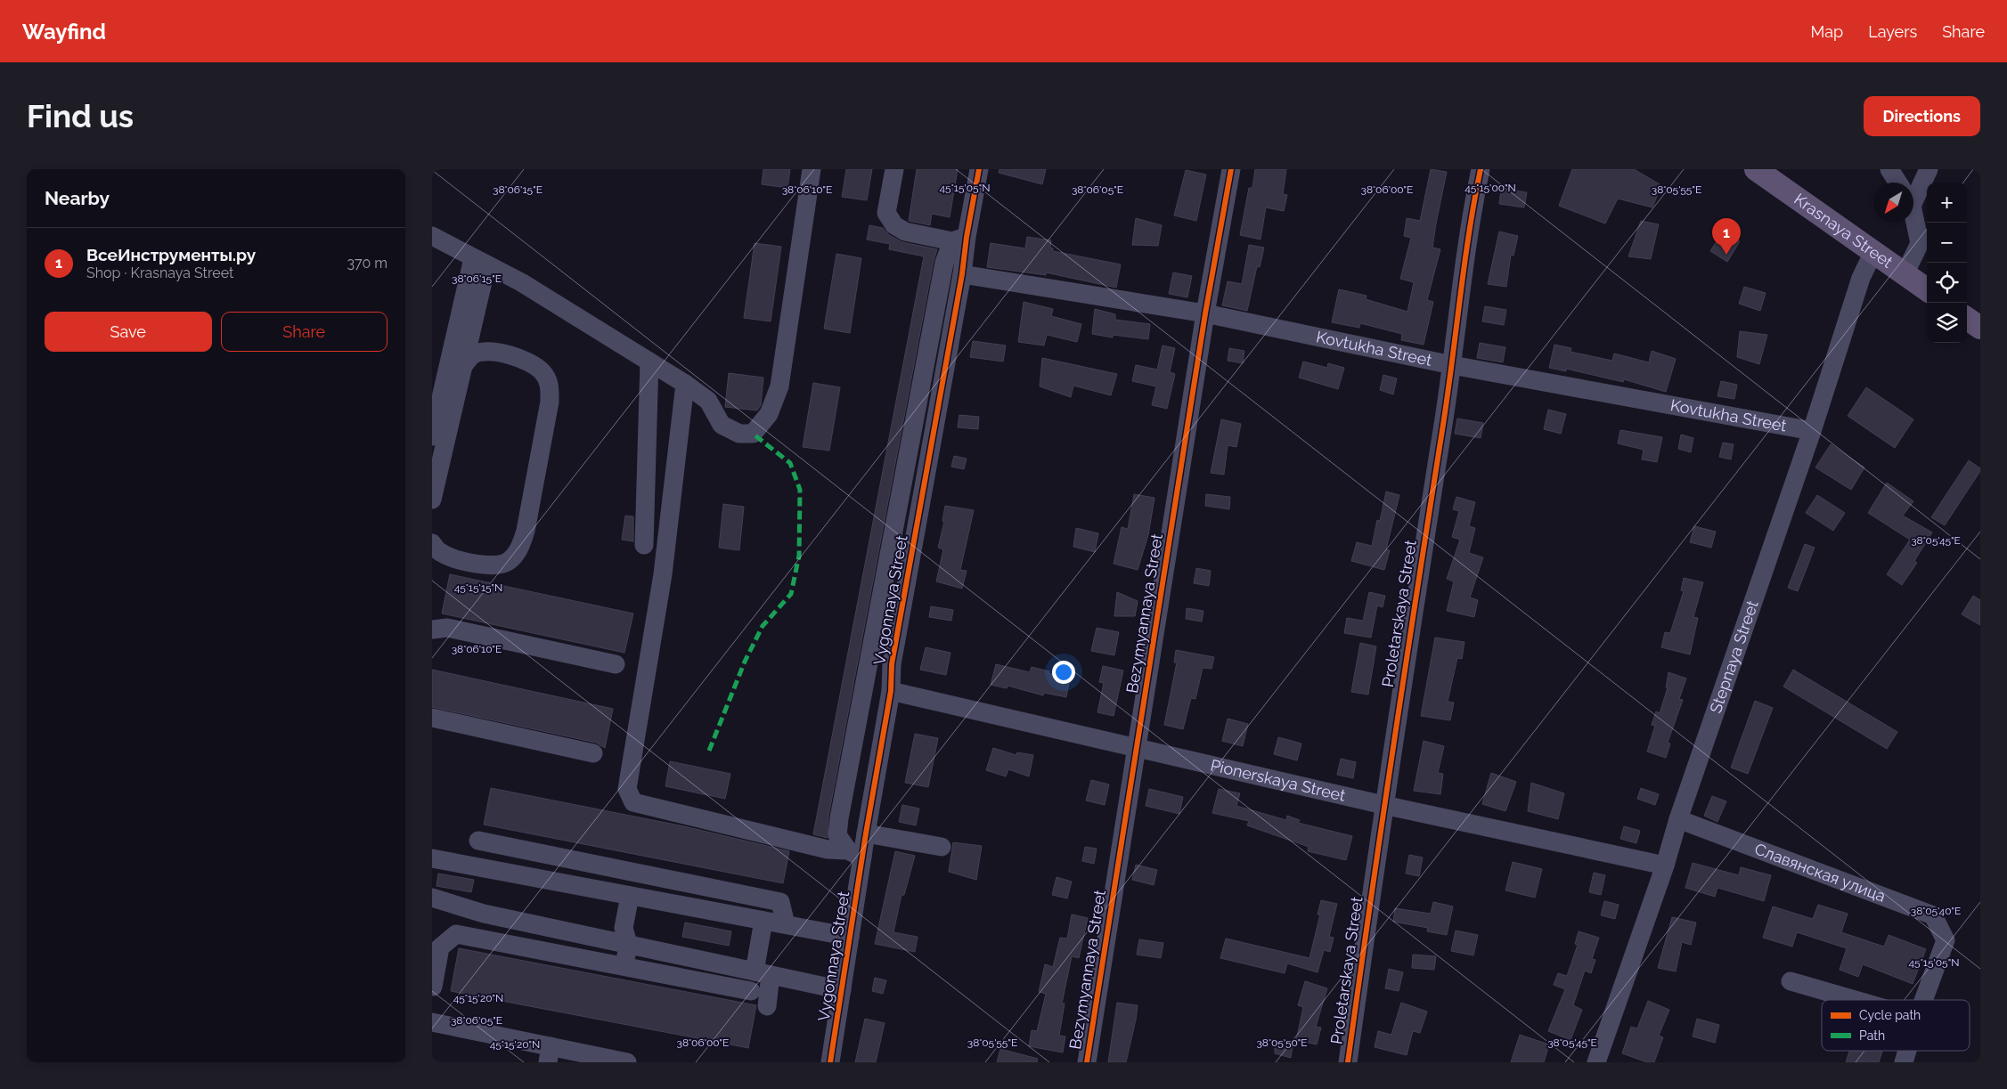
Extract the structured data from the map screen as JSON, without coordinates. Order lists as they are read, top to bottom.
{
  "streets": {
    "main road": ["Krasnaya Street"],
    "street": [
      "Kovtukha Street",
      "Vygonnaya Street",
      "Bezymyannaya Street",
      "Proletarskaya Street",
      "Stepnaya Street",
      "Pionerskaya Street",
      "Славянская улица"
    ]
  },
  "crossings": [
    ["Krasnaya Street", "Stepnaya Street"],
    ["Kovtukha Street", "Vygonnaya Street"],
    ["Kovtukha Street", "Bezymyannaya Street"],
    ["Kovtukha Street", "Proletarskaya Street"],
    ["Kovtukha Street", "Stepnaya Street"],
    ["Vygonnaya Street", "Pionerskaya Street"],
    ["Bezymyannaya Street", "Pionerskaya Street"],
    ["Proletarskaya Street", "Pionerskaya Street"],
    ["Stepnaya Street", "Pionerskaya Street"],
    ["Stepnaya Street", "Славянская улица"]
  ],
  "legend": ["Cycle path", "Path"],
  "north": "bottom left",
  "page": {
    "header": "Wayfind",
    "nav": ["Map", "Layers", "Share"],
    "buttons": [
      "Directions",
      ["Save", "Share"]
    ],
    "title": "Find us",
    "heading": "Nearby",
    "map_buttons": ["+", "−"],
    "pins": "1",
    "list": [
      {
        "mark": "1",
        "name": "ВсеИнструменты.ру",
        "note": "Shop · Krasnaya Street",
        "value": "370 m"
      }
    ]
  },
  "coordinates": [
    "45°15'05\"N",
    "45°15'00\"N",
    "38°06'15\"E",
    "38°06'10\"E",
    "38°06'05\"E",
    "38°06'00\"E",
    "38°05'55\"E",
    "38°05'45\"E",
    "45°15'15\"N",
    "38°05'40\"E",
    "45°15'20\"N",
    "38°05'50\"E"
  ]
}
